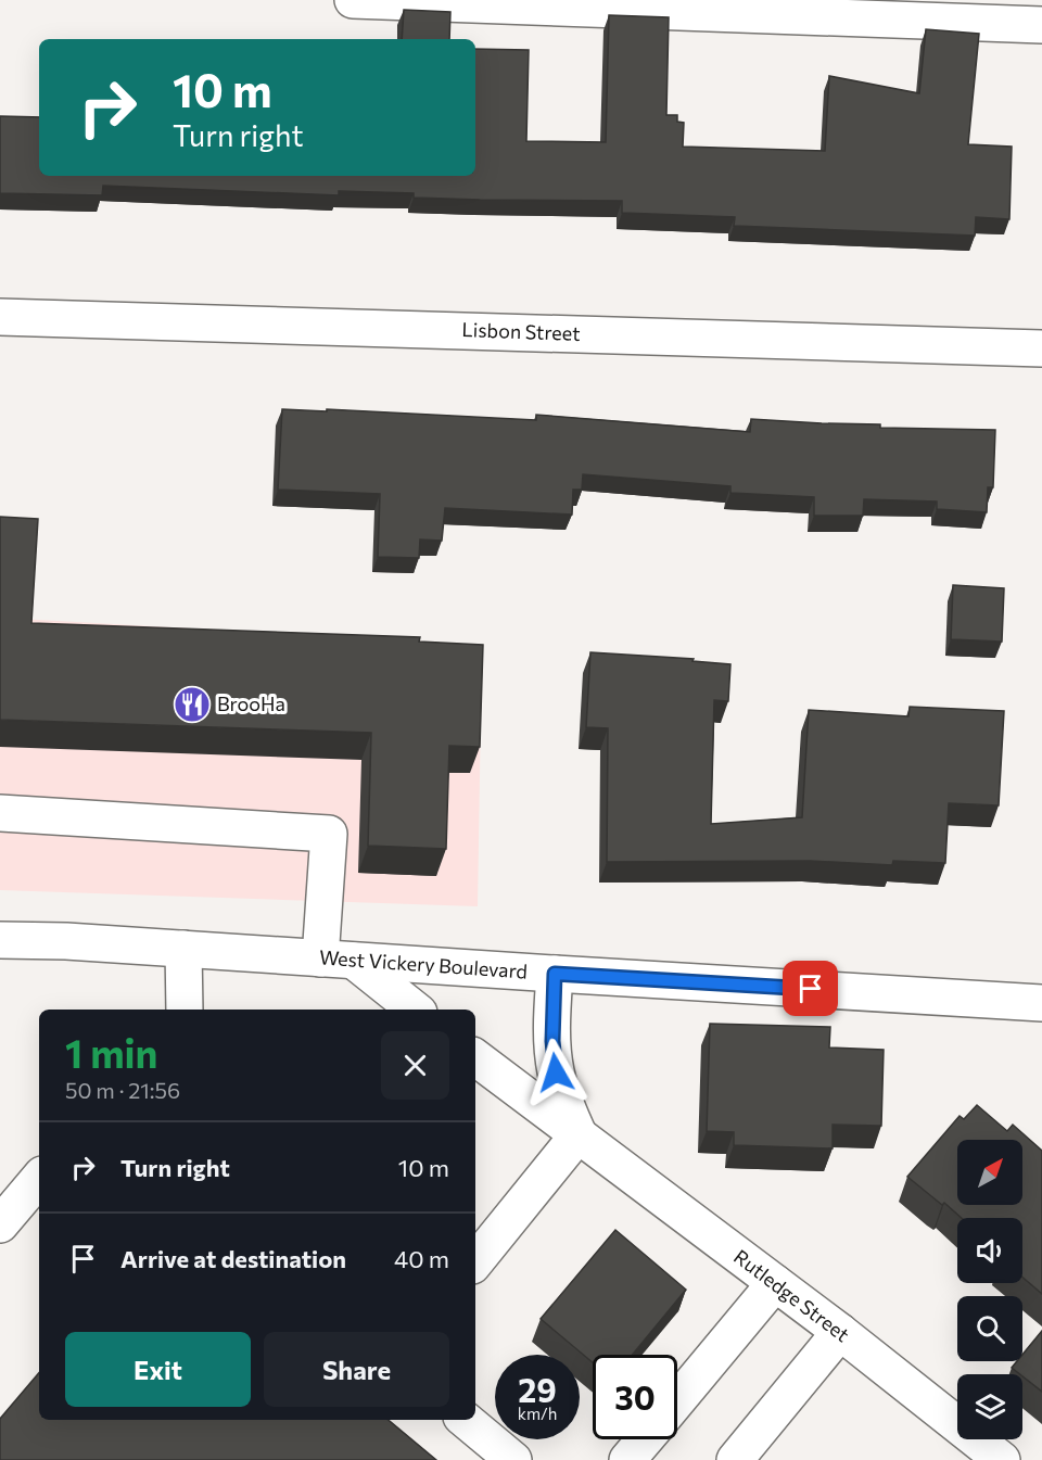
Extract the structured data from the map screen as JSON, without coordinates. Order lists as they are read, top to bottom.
{
  "streets": {
    "street": ["Lisbon Street", "West Vickery Boulevard", "Rutledge Street"]
  },
  "crossings": [
    ["West Vickery Boulevard", "Rutledge Street"]
  ],
  "places": {
    "restaurant": ["BrooHa"]
  },
  "north": "top right",
  "page": {
    "turn": ["10 m", "Turn right"],
    "heading": ["1 min", "50 m · 21:56"],
    "list": [
      {
        "name": "Turn right",
        "value": "10 m"
      },
      {
        "name": "Arrive at destination",
        "value": "40 m"
      }
    ],
    "buttons": ["Exit", "Share"],
    "speed": "29 km/h",
    "limit": "30"
  }
}
